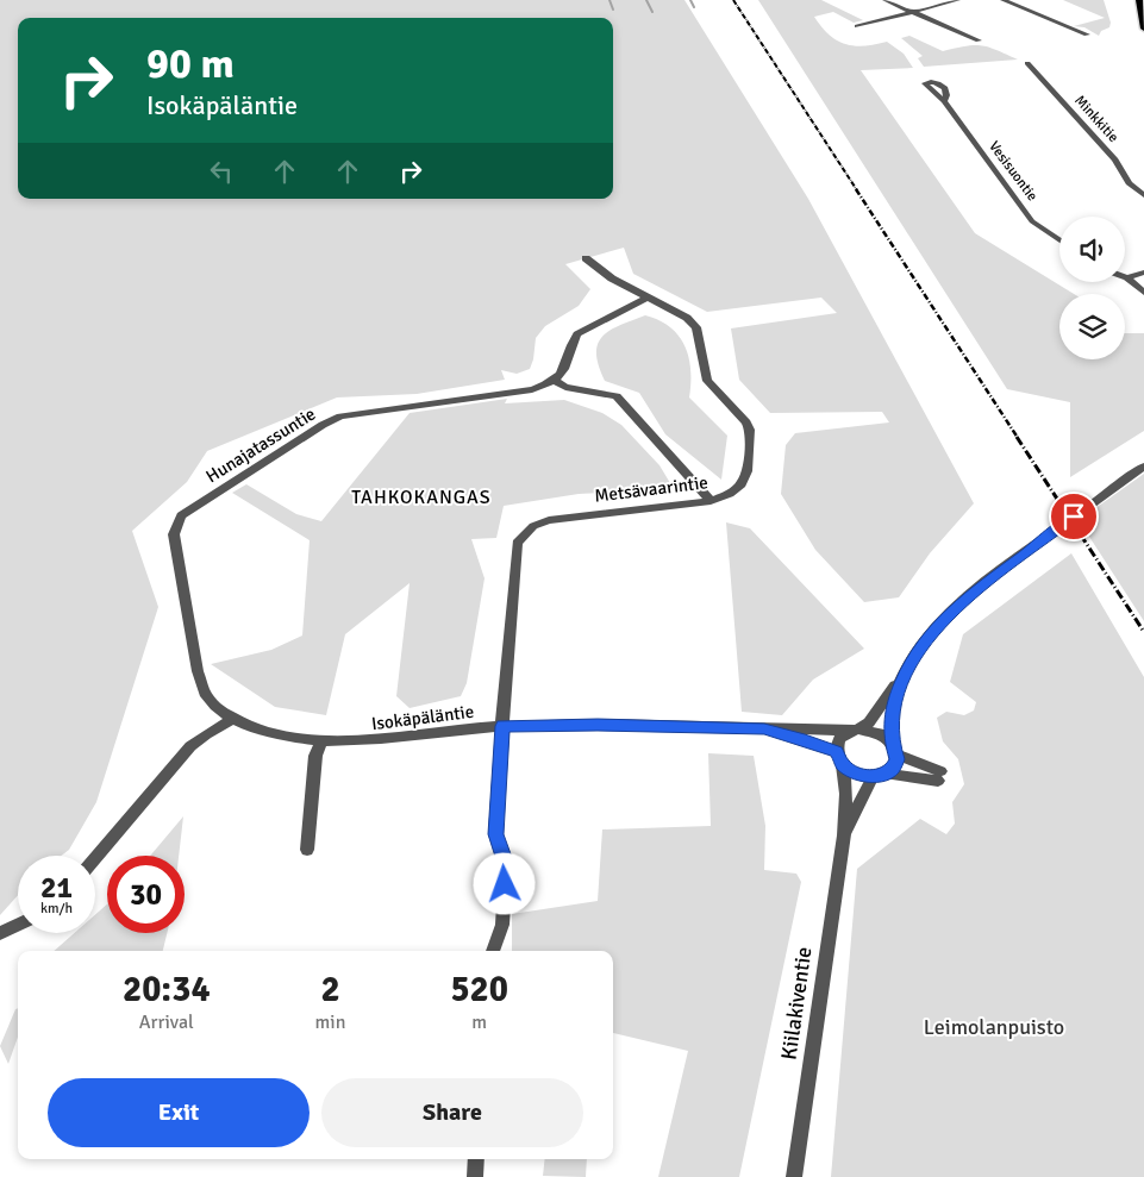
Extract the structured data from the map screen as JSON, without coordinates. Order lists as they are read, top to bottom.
{
  "streets": {
    "street": [
      "Minkkitie",
      "Vesisuontie",
      "Hunajatassuntie",
      "Metsävaarintie",
      "Isokäpäläntie",
      "Kiilakiventie"
    ]
  },
  "crossings": [
    ["Hunajatassuntie", "Isokäpäläntie"],
    ["Metsävaarintie", "Isokäpäläntie"],
    ["Isokäpäläntie", "Kiilakiventie"]
  ],
  "districts": ["TAHKOKANGAS"],
  "parks": ["Leimolanpuisto"],
  "page": {
    "turn": ["90 m", "Isokäpäläntie"],
    "speed": "21 km/h",
    "limit": "30",
    "eta": [
      "20:34",
      "Arrival",
      "2",
      "min",
      "520",
      "m"
    ],
    "buttons": ["Exit", "Share"]
  }
}
